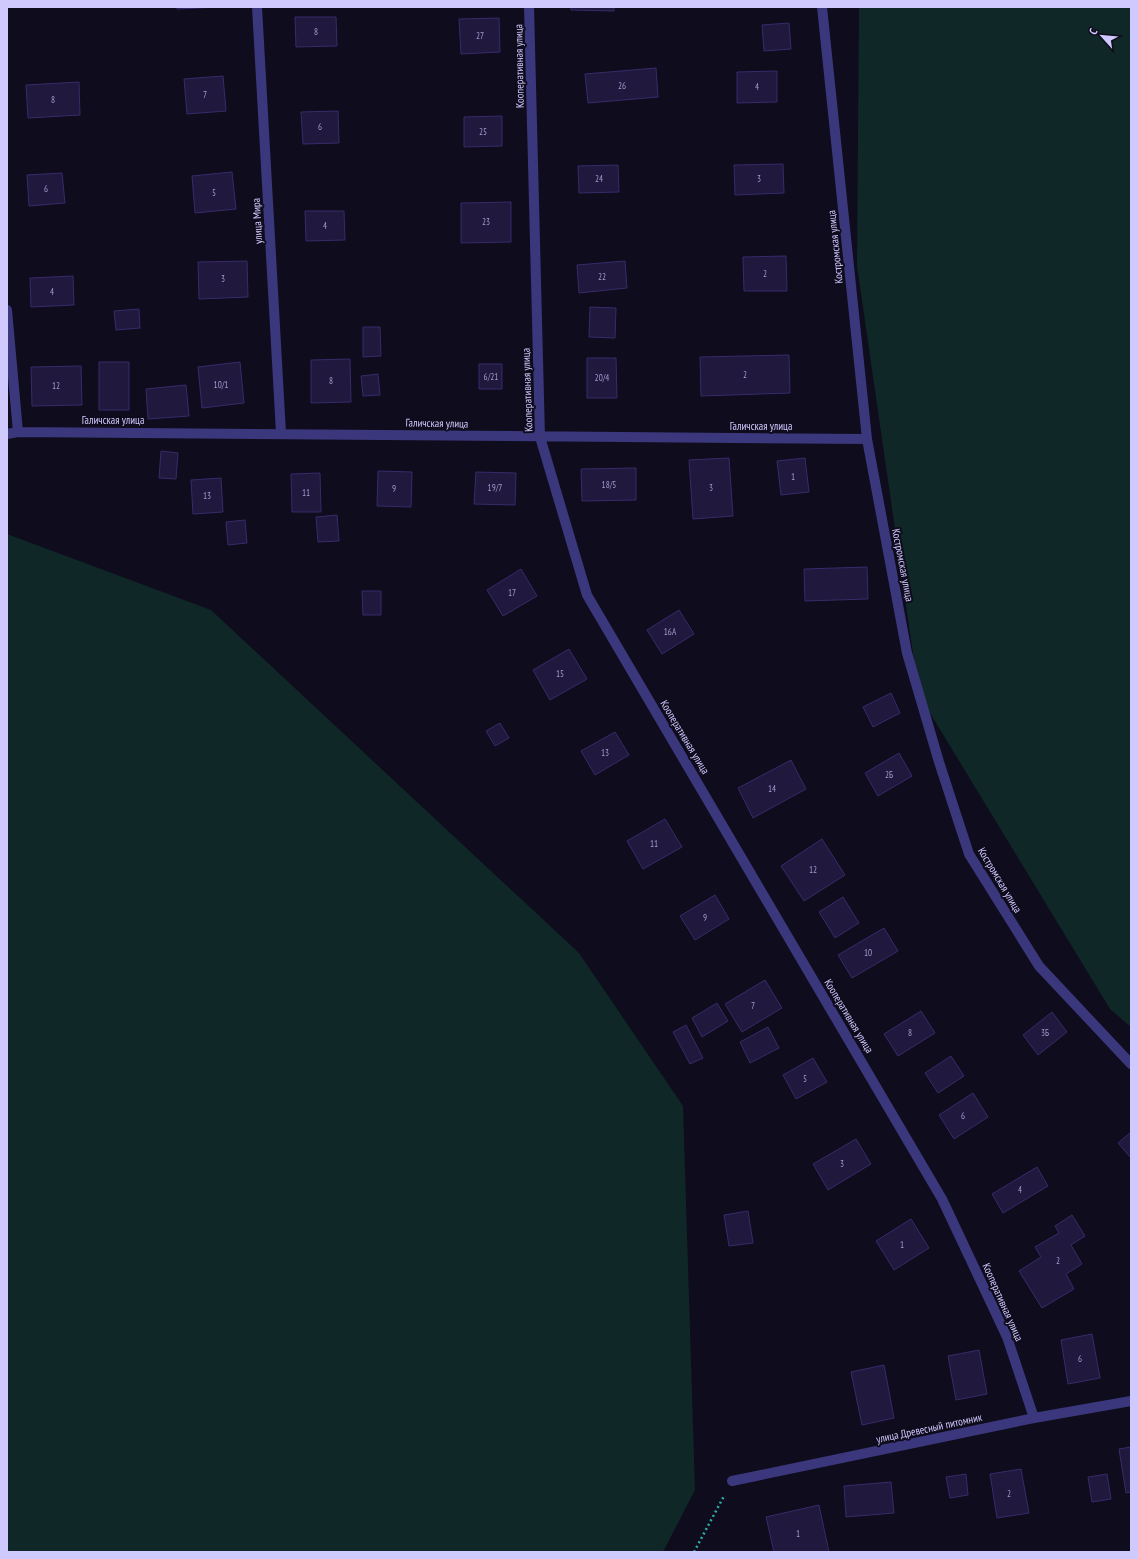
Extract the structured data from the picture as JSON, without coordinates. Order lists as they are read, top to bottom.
{
  "streets": {
    "street": [
      "Кооперативная улица",
      "улица Мира",
      "Костромская улица",
      "Галичская улица",
      "улица Древесный питомник"
    ]
  },
  "crossings": [
    ["Кооперативная улица", "Галичская улица"],
    ["Кооперативная улица", "улица Древесный питомник"],
    ["улица Мира", "Галичская улица"],
    ["Костромская улица", "Галичская улица"]
  ],
  "house_numbers": [
    "8",
    "27",
    "26",
    "4",
    "7",
    "8",
    "6",
    "25",
    "24",
    "3",
    "6",
    "5",
    "23",
    "4",
    "2",
    "22",
    "3",
    "4",
    "2",
    "6/21",
    "20/4",
    "8",
    "10/1",
    "12",
    "1",
    "18/5",
    "19/7",
    "3",
    "9",
    "11",
    "13",
    "17",
    "16А",
    "15",
    "13",
    "2Б",
    "14",
    "11",
    "12",
    "9",
    "10",
    "7",
    "8",
    "3Б",
    "5",
    "6",
    "3",
    "4",
    "1",
    "2",
    "6",
    "2",
    "1"
  ],
  "north": "top left"
}
